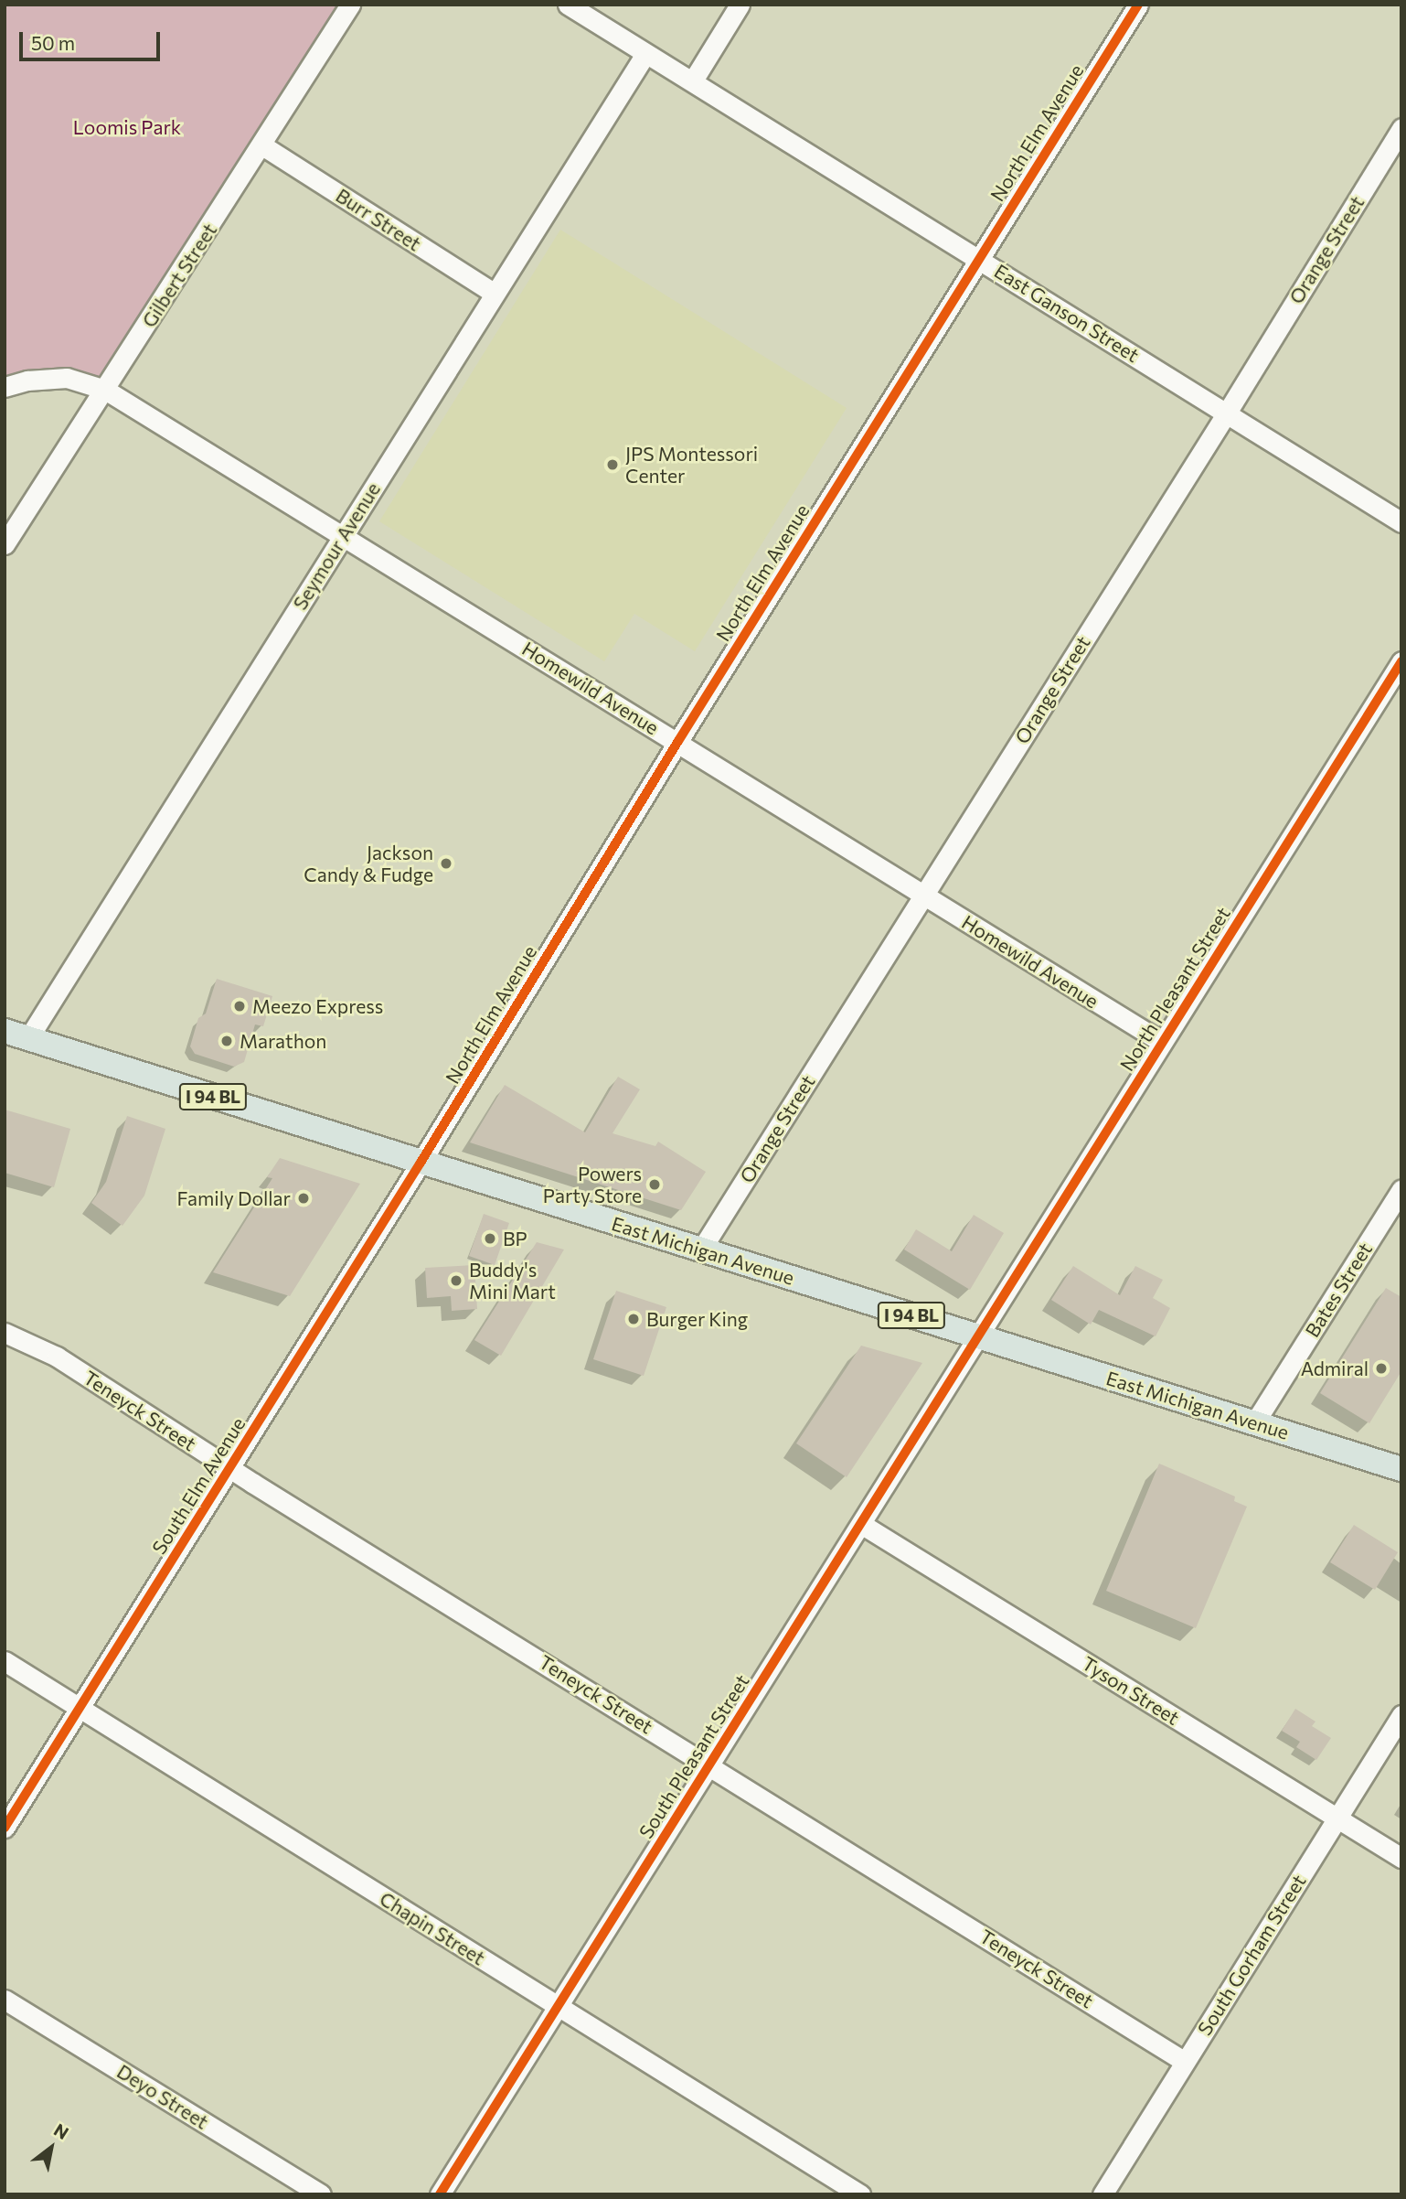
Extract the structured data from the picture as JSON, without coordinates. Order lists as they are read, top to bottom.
{
  "streets": {
    "main road": ["I 94 BL", "East Michigan Avenue"],
    "street": [
      "North Elm Avenue",
      "Burr Street",
      "Orange Street",
      "Gilbert Street",
      "East Ganson Street",
      "Seymour Avenue",
      "Homewild Avenue",
      "North Pleasant Street",
      "Bates Street",
      "Teneyck Street",
      "South Elm Avenue",
      "Tyson Street",
      "South Pleasant Street",
      "Chapin Street",
      "South Gorham Street",
      "Deyo Street"
    ]
  },
  "crossings": [
    ["North Elm Avenue", "East Ganson Street"],
    ["North Elm Avenue", "Homewild Avenue"],
    ["North Elm Avenue", "East Michigan Avenue"],
    ["North Elm Avenue", "South Elm Avenue"],
    ["Burr Street", "Gilbert Street"],
    ["Burr Street", "Seymour Avenue"],
    ["Orange Street", "East Ganson Street"],
    ["Orange Street", "Homewild Avenue"],
    ["Orange Street", "East Michigan Avenue"],
    ["Gilbert Street", "Homewild Avenue"],
    ["East Ganson Street", "Seymour Avenue"],
    ["Seymour Avenue", "Homewild Avenue"],
    ["Seymour Avenue", "East Michigan Avenue"],
    ["Homewild Avenue", "North Pleasant Street"],
    ["North Pleasant Street", "East Michigan Avenue"],
    ["North Pleasant Street", "South Pleasant Street"],
    ["East Michigan Avenue", "Bates Street"],
    ["East Michigan Avenue", "South Elm Avenue"],
    ["East Michigan Avenue", "South Pleasant Street"],
    ["Teneyck Street", "South Elm Avenue"],
    ["Teneyck Street", "South Pleasant Street"],
    ["Teneyck Street", "South Gorham Street"],
    ["South Elm Avenue", "Chapin Street"],
    ["Tyson Street", "South Pleasant Street"],
    ["Tyson Street", "South Gorham Street"],
    ["South Pleasant Street", "Chapin Street"]
  ],
  "parks": ["Loomis Park"],
  "places": [
    "JPS Montessori Center",
    "Jackson Candy & Fudge",
    "Meezo Express",
    "Marathon",
    "Powers Party Store",
    "Family Dollar",
    "BP",
    "Buddy's Mini Mart",
    "Burger King",
    "Admiral"
  ],
  "scale_bar": "50 m",
  "north": "top right"
}
